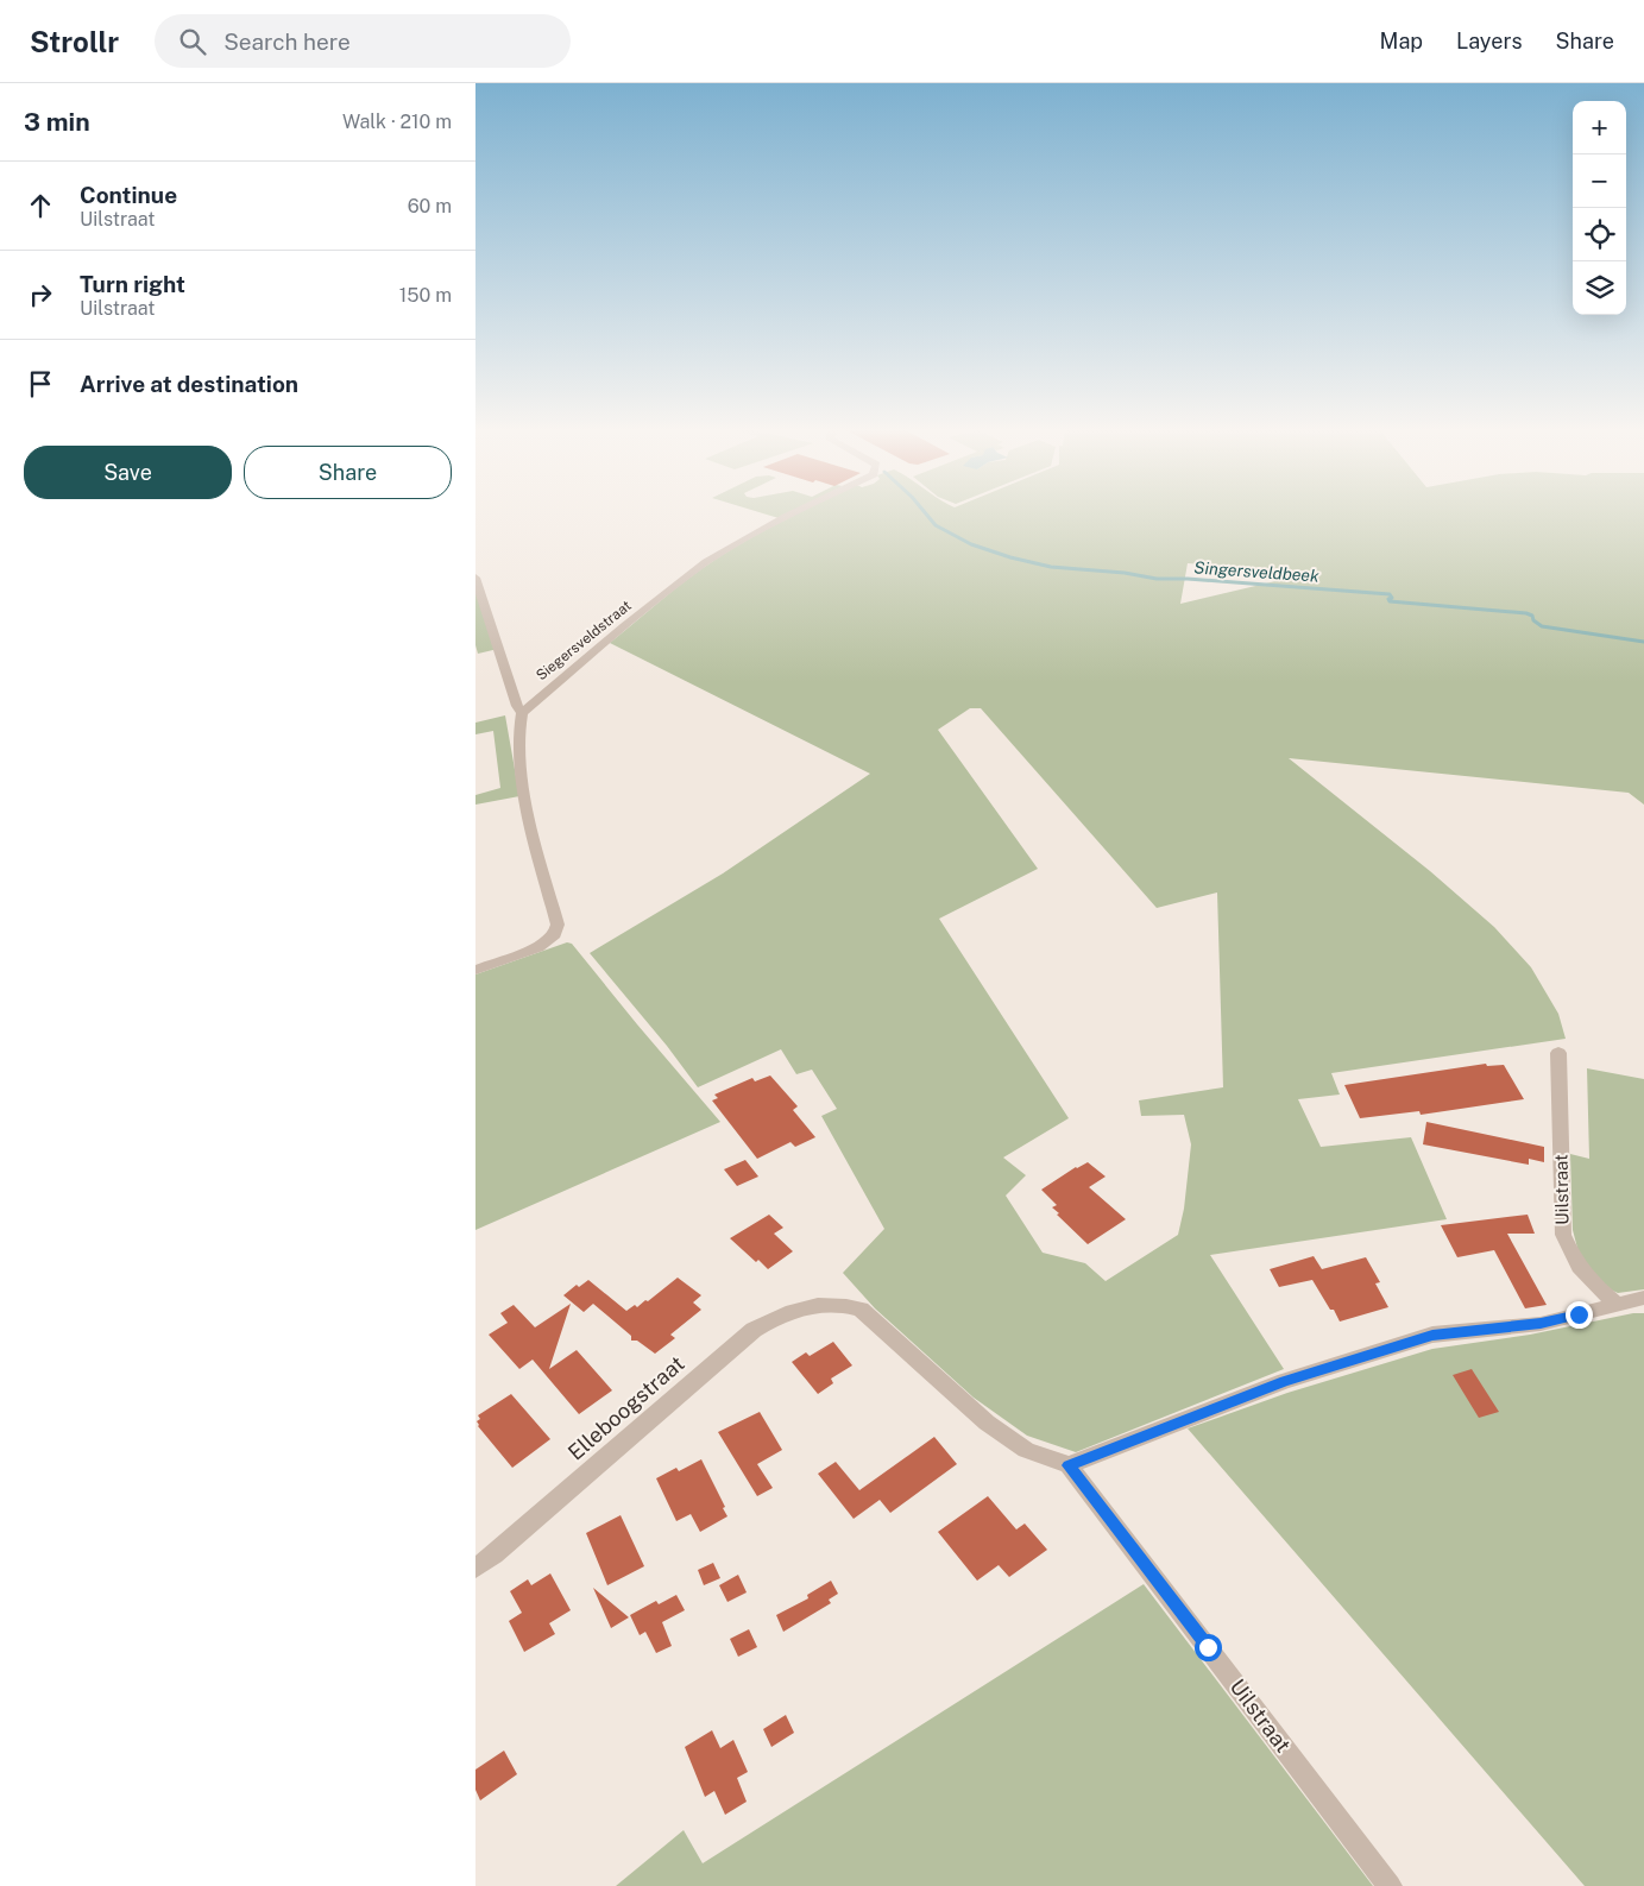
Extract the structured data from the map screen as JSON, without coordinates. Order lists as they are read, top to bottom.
{
  "streets": {
    "street": ["Siegersveldstraat", "Uilstraat", "Elleboogstraat"]
  },
  "crossings": [
    ["Uilstraat", "Elleboogstraat"]
  ],
  "water": ["Singersveldbeek"],
  "page": {
    "header": "Strollr",
    "search": "Search here",
    "nav": ["Map", "Layers", "Share"],
    "heading": ["3 min", "Walk · 210 m"],
    "map_buttons": ["+", "−"],
    "list": [
      ["Continue", "Uilstraat", "60 m"],
      ["Turn right", "Uilstraat", "150 m"],
      "Arrive at destination"
    ],
    "buttons": ["Save", "Share"]
  }
}
